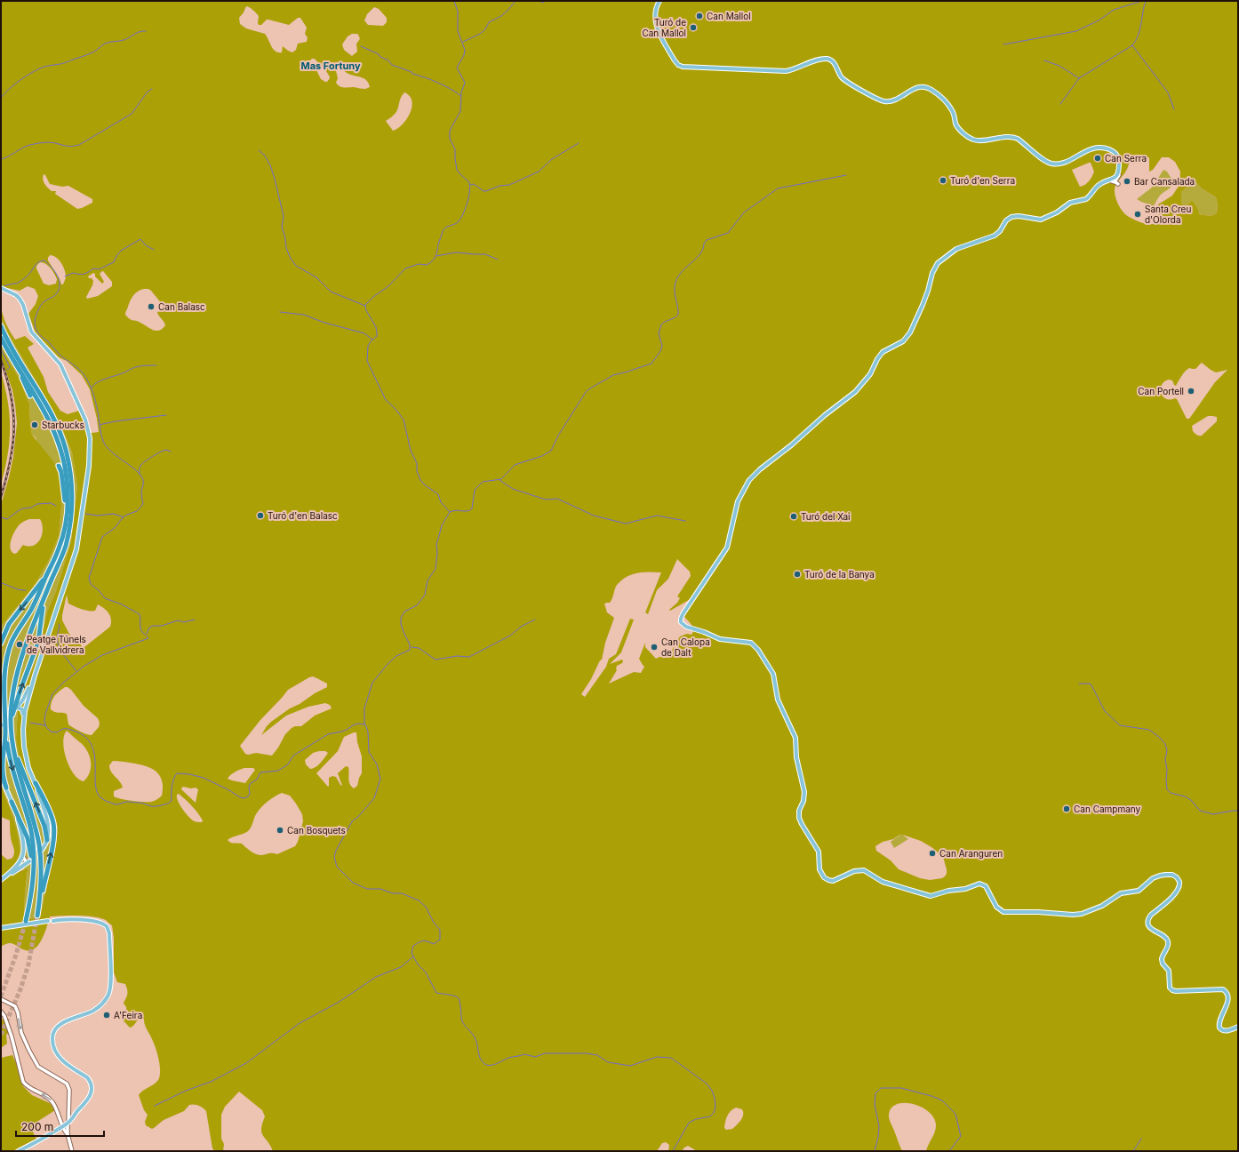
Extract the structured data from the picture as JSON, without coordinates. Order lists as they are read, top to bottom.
{
  "districts": ["Mas Fortuny"],
  "places": [
    "Can Mallol",
    "Turó de Can Mallol",
    "Can Serra",
    "Turó d'en Serra",
    "Bar Cansalada",
    "Santa Creu d'Olorda",
    "Can Balasc",
    "Can Portell",
    "Starbucks",
    "Turó d'en Balasc",
    "Turó del Xai",
    "Turó de la Banya",
    "Peatge Túnels de Vallvidrera",
    "Can Calopa de Dalt",
    "Can Campmany",
    "Can Bosquets",
    "Can Aranguren",
    "A'Feira"
  ],
  "scale_bar": "200 m"
}
